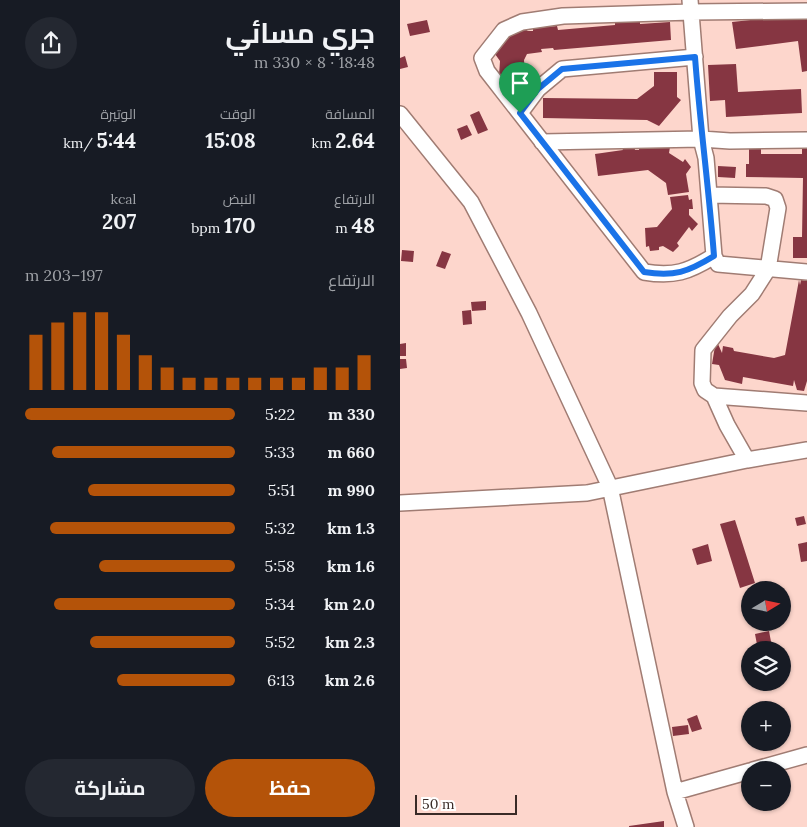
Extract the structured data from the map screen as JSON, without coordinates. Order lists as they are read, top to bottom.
{
  "scale_bar": "50 m",
  "north": "right",
  "page": {
    "heading": ["جري مسائي", "18:48 · 8 × 330 m"],
    "stats": [
      ["المسافة", "2.64 km"],
      ["الوقت", "15:08"],
      ["الوتيرة", "5:44 /km"],
      ["الارتفاع", "48 m"],
      ["النبض", "170 bpm"],
      ["kcal", "207"]
    ],
    "chart": ["الارتفاع", "197–203 m"],
    "list": [
      {
        "name": "330 m",
        "note": "5:22"
      },
      {
        "name": "660 m",
        "note": "5:33"
      },
      {
        "name": "990 m",
        "note": "5:51"
      },
      {
        "name": "1.3 km",
        "note": "5:32"
      },
      {
        "name": "1.6 km",
        "note": "5:58"
      },
      {
        "name": "2.0 km",
        "note": "5:34"
      },
      {
        "name": "2.3 km",
        "note": "5:52"
      },
      {
        "name": "2.6 km",
        "note": "6:13"
      }
    ],
    "map_buttons": ["+", "−"],
    "buttons": ["حفظ", "مشاركة"],
    "scale": "50 m"
  }
}
